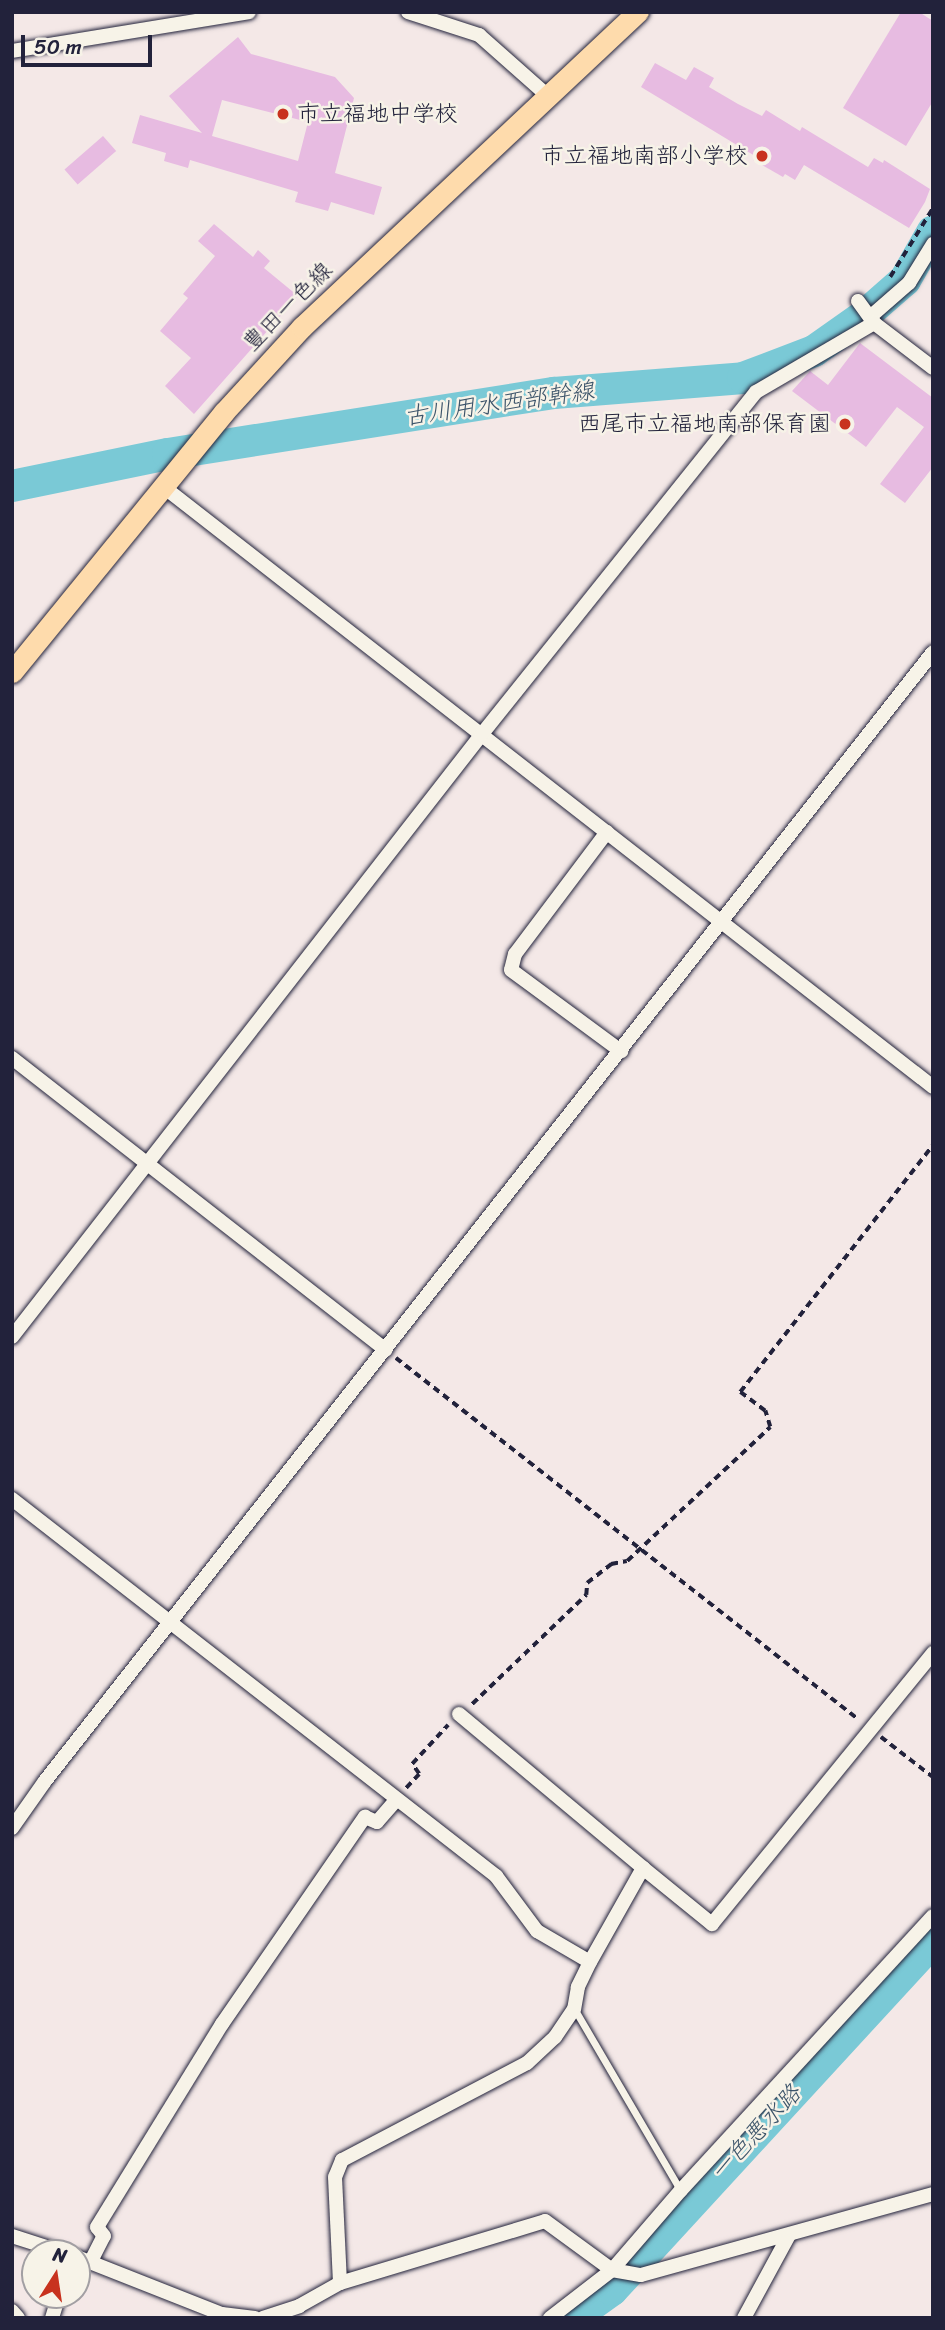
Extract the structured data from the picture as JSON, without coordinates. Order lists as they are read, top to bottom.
{
  "streets": {
    "main road": ["豊田一色線"]
  },
  "water": ["古川用水西部幹線", "一色悪水路"],
  "places": ["市立福地中学校", "市立福地南部小学校", "西尾市立福地南部保育園"],
  "scale_bar": "50 m",
  "north": "top"
}
